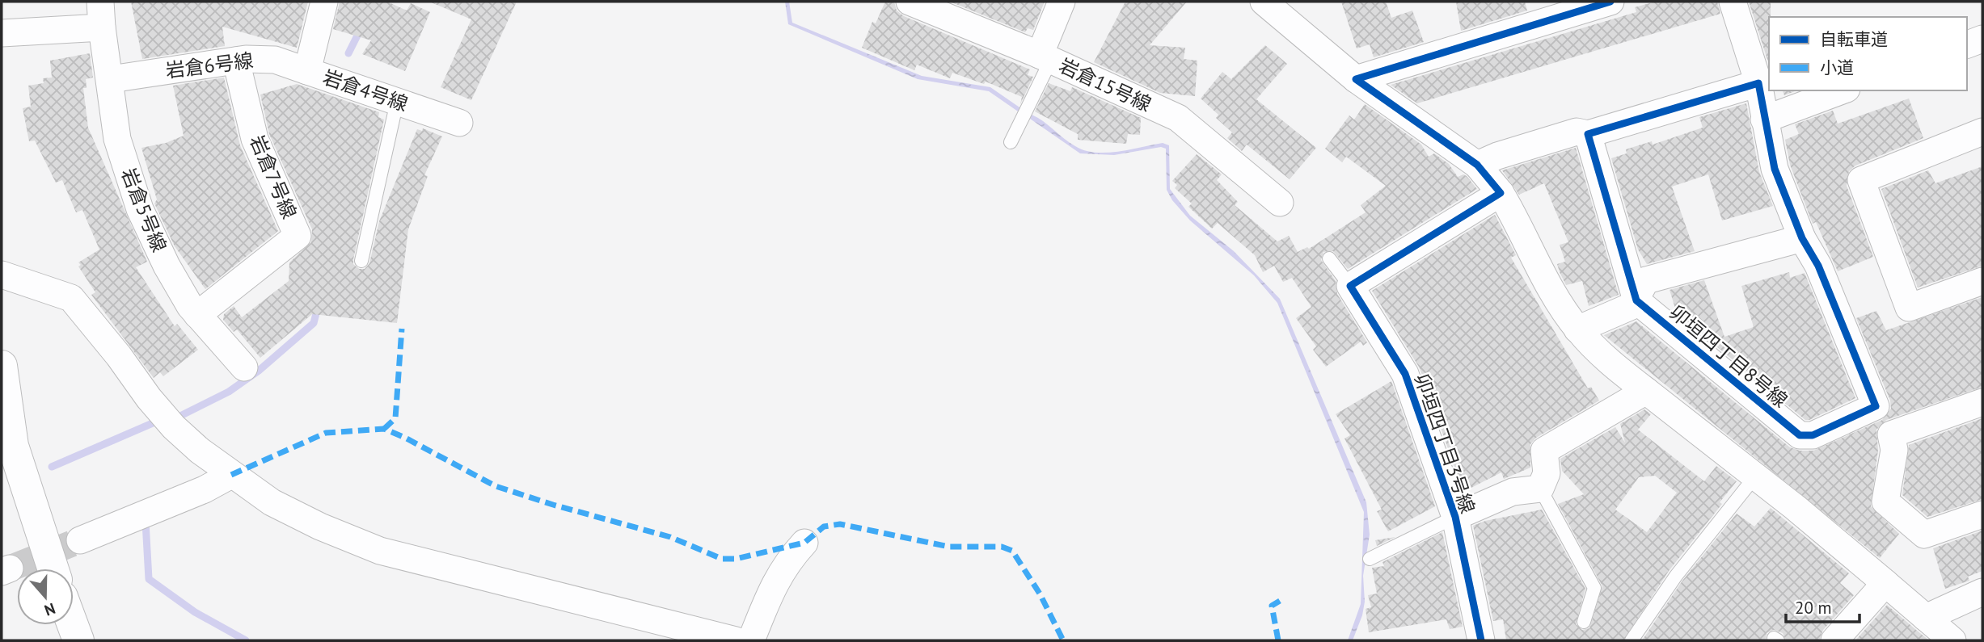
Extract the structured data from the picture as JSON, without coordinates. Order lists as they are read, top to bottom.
{
  "streets": {
    "street": [
      "岩倉6号線",
      "岩倉15号線",
      "岩倉4号線",
      "岩倉7号線",
      "岩倉5号線",
      "卯垣四丁目8号線",
      "卯垣四丁目3号線"
    ]
  },
  "crossings": [
    ["岩倉6号線", "岩倉4号線"],
    ["岩倉6号線", "岩倉7号線"],
    ["岩倉6号線", "岩倉5号線"],
    ["岩倉7号線", "岩倉5号線"]
  ],
  "legend": ["自転車道", "小道"],
  "scale_bar": "20 m",
  "north": "bottom"
}
